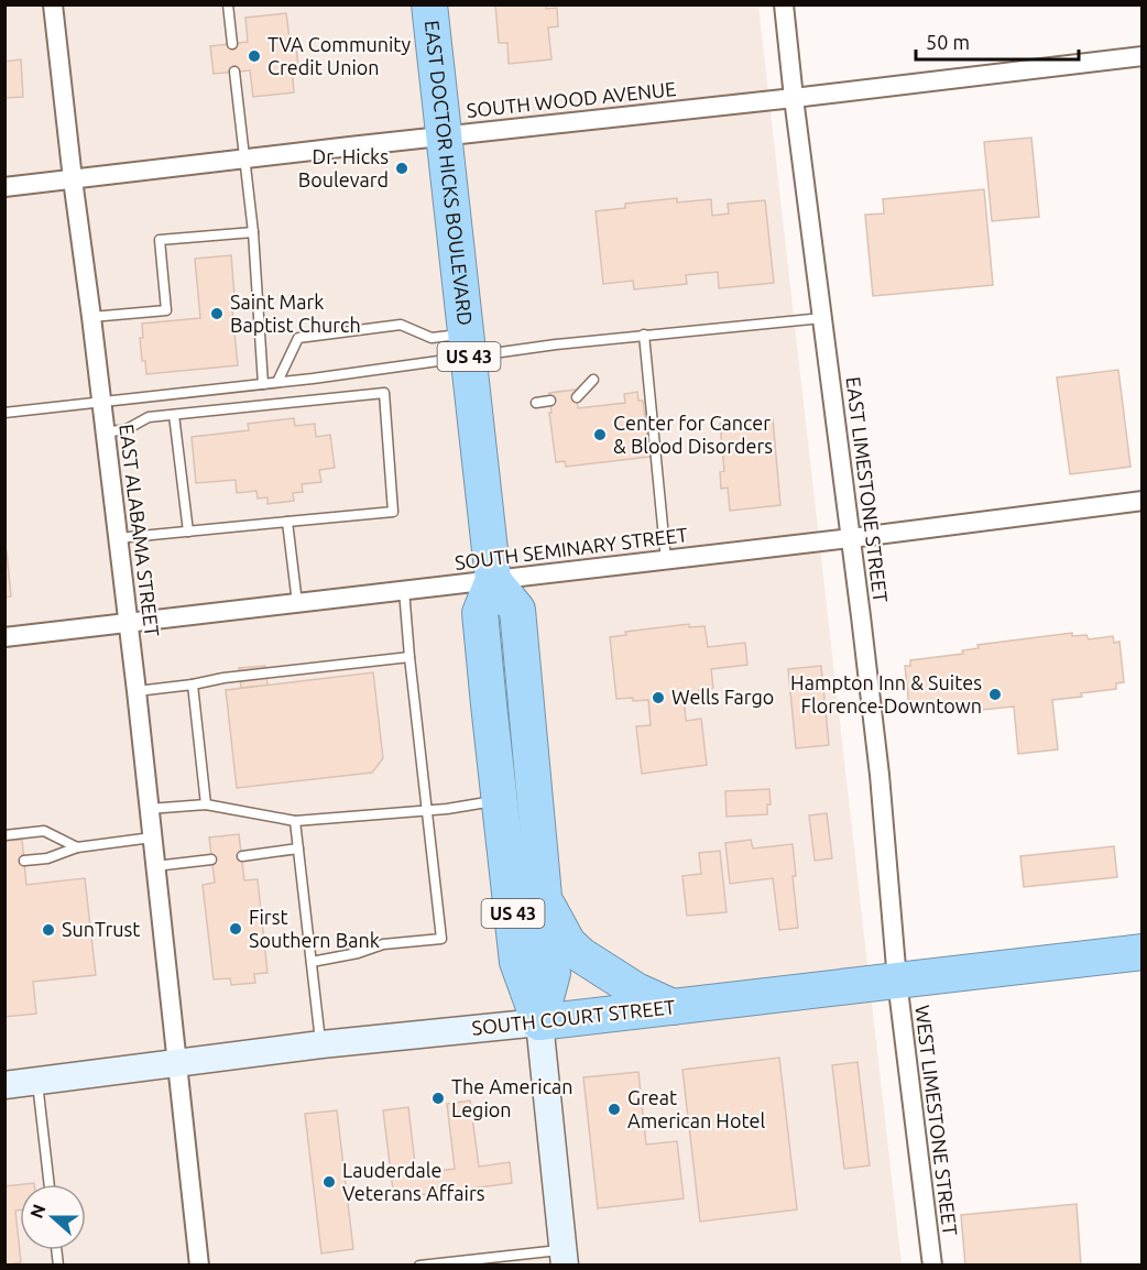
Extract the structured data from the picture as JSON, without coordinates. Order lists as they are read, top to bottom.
{
  "streets": {
    "highway": ["EAST DOCTOR HICKS BOULEVARD", "US 43", "SOUTH COURT STREET"],
    "street": [
      "SOUTH WOOD AVENUE",
      "EAST LIMESTONE STREET",
      "EAST ALABAMA STREET",
      "SOUTH SEMINARY STREET",
      "WEST LIMESTONE STREET"
    ]
  },
  "crossings": [
    ["SOUTH WOOD AVENUE", "EAST DOCTOR HICKS BOULEVARD"],
    ["SOUTH WOOD AVENUE", "EAST LIMESTONE STREET"],
    ["SOUTH WOOD AVENUE", "EAST ALABAMA STREET"],
    ["EAST DOCTOR HICKS BOULEVARD", "US 43"],
    ["EAST DOCTOR HICKS BOULEVARD", "SOUTH SEMINARY STREET"],
    ["EAST DOCTOR HICKS BOULEVARD", "SOUTH COURT STREET"],
    ["US 43", "SOUTH SEMINARY STREET"],
    ["US 43", "SOUTH COURT STREET"],
    ["EAST LIMESTONE STREET", "SOUTH SEMINARY STREET"],
    ["EAST LIMESTONE STREET", "SOUTH COURT STREET"],
    ["EAST LIMESTONE STREET", "WEST LIMESTONE STREET"],
    ["EAST ALABAMA STREET", "SOUTH SEMINARY STREET"],
    ["EAST ALABAMA STREET", "SOUTH COURT STREET"],
    ["SOUTH COURT STREET", "WEST LIMESTONE STREET"]
  ],
  "places": [
    "TVA Community Credit Union",
    "Dr. Hicks Boulevard",
    "Saint Mark Baptist Church",
    "Center for Cancer & Blood Disorders",
    "Hampton Inn & Suites Florence-Downtown",
    "Wells Fargo",
    "First Southern Bank",
    "SunTrust",
    "The American Legion",
    "Great American Hotel",
    "Lauderdale Veterans Affairs"
  ],
  "scale_bar": "50 m",
  "north": "left"
}
